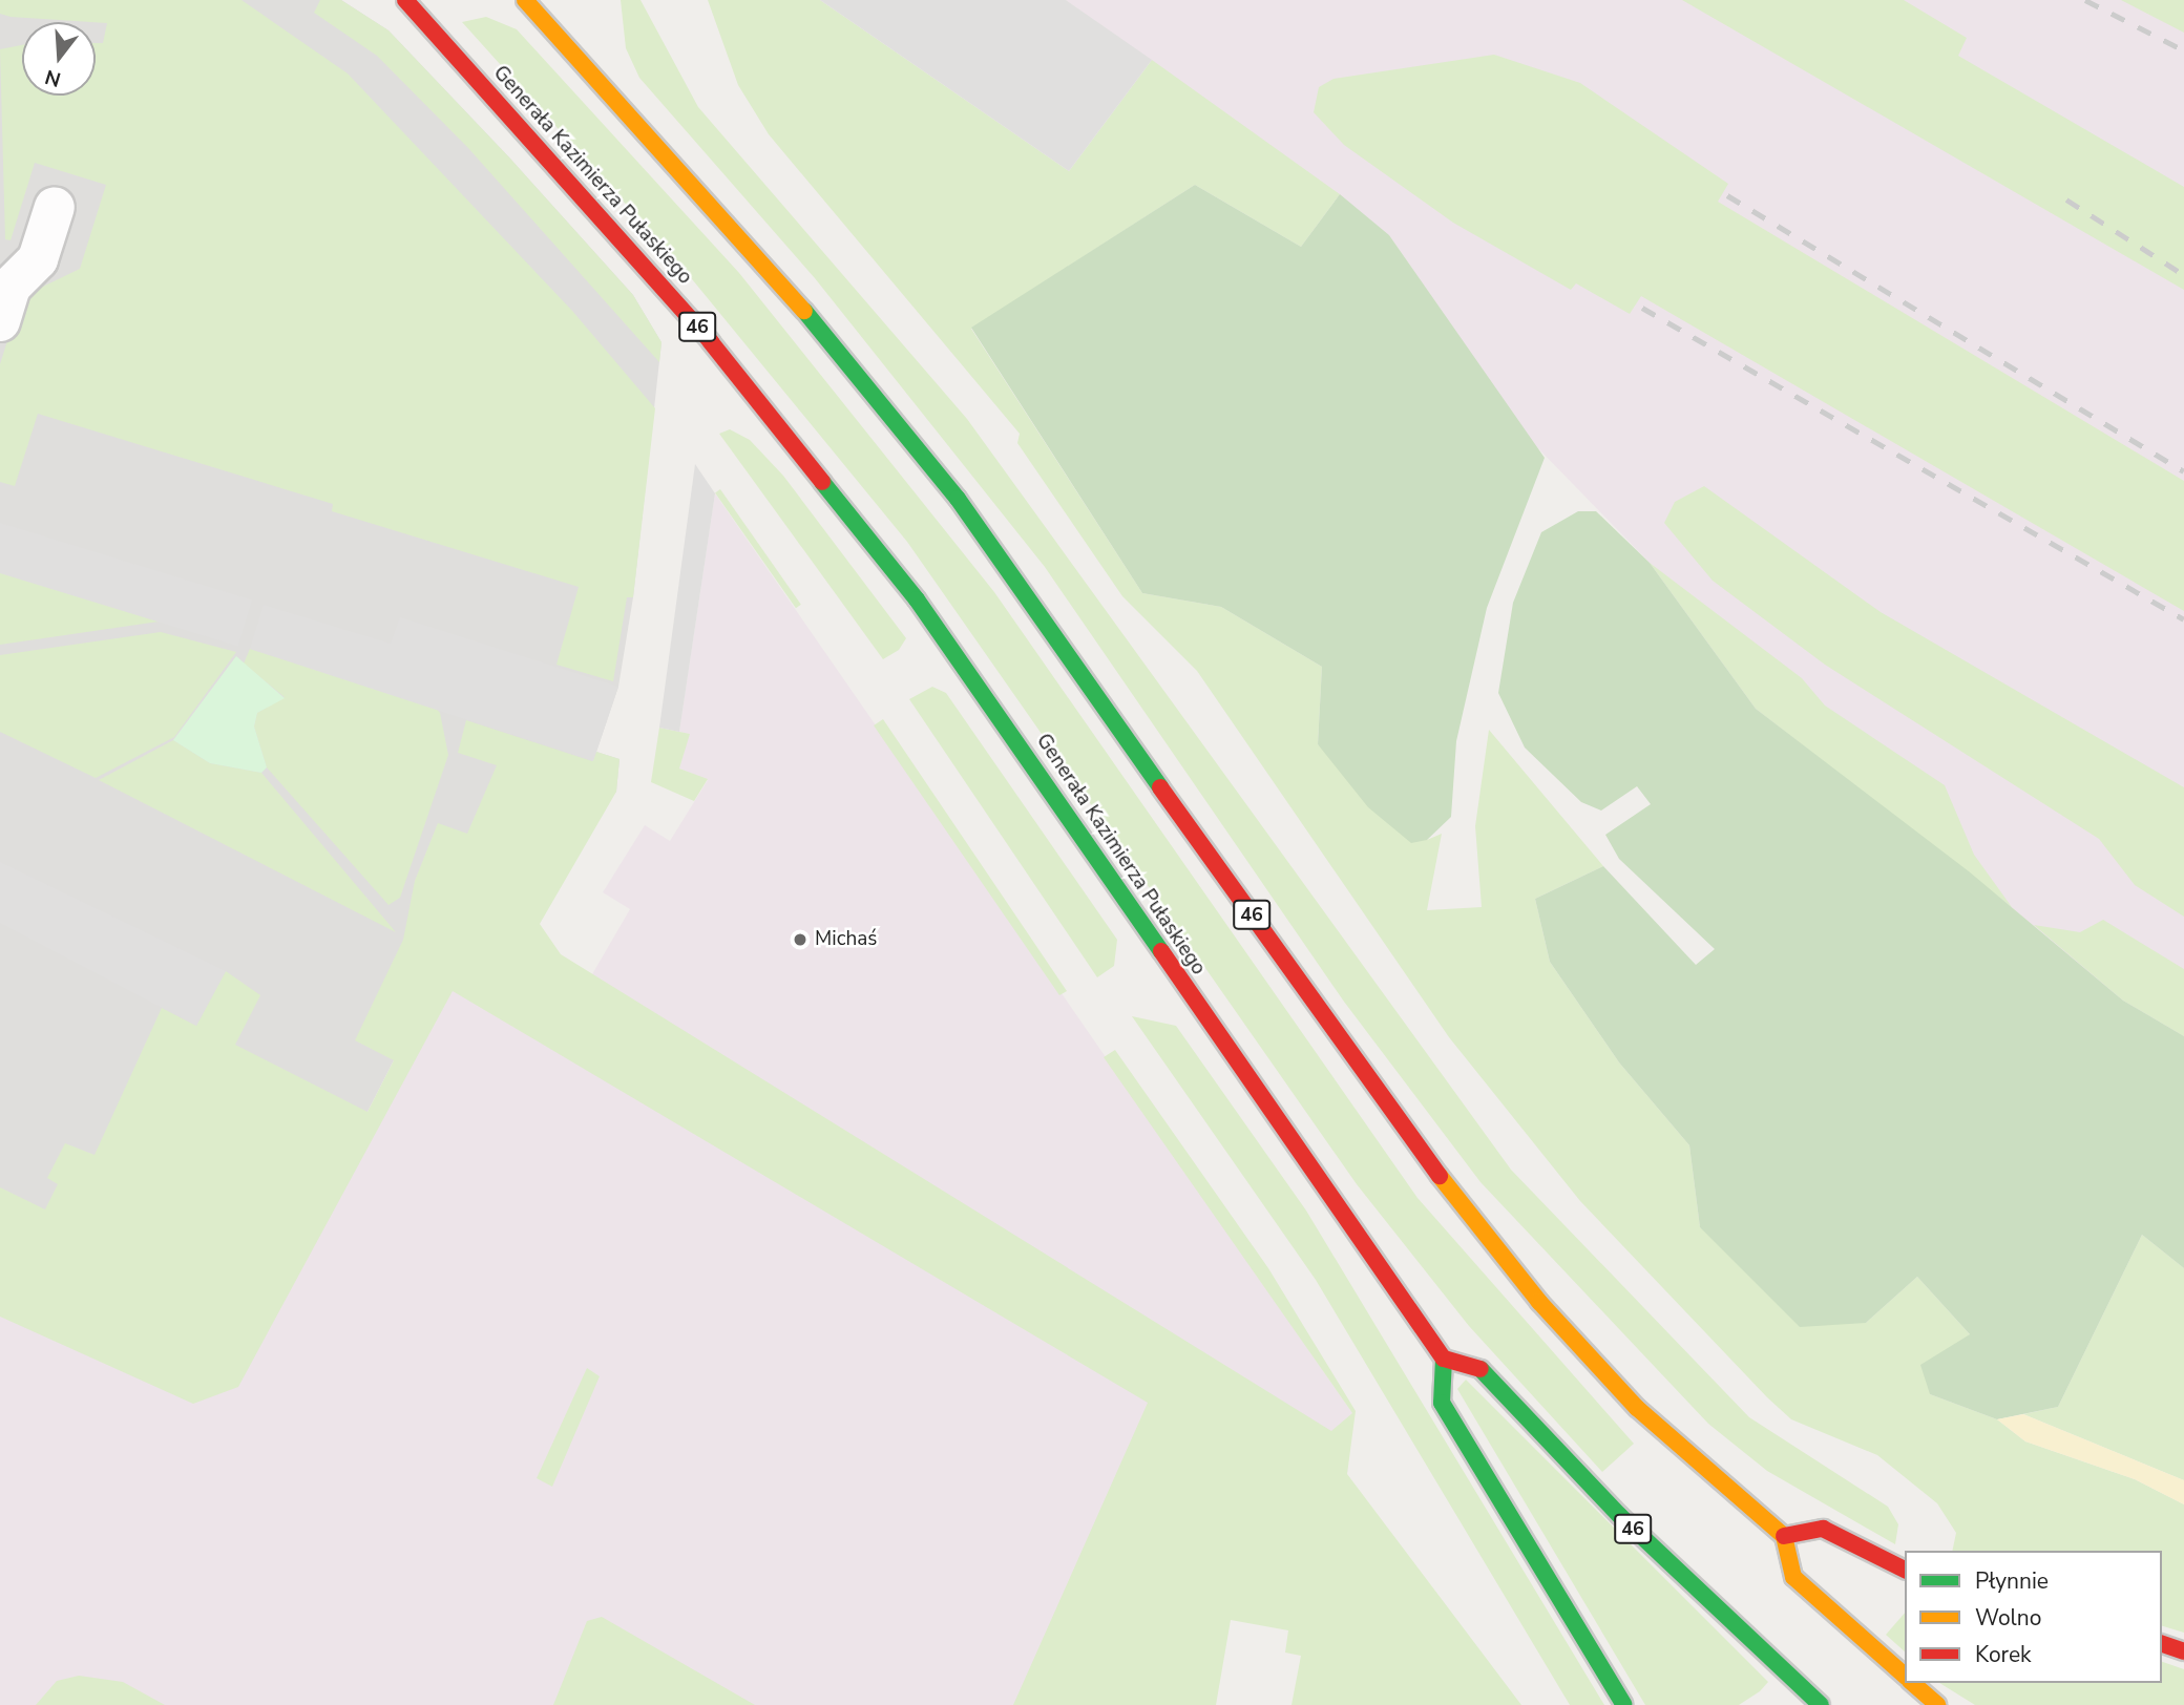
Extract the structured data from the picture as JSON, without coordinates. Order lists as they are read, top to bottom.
{
  "streets": {
    "main road": ["Generała Kazimierza Pułaskiego", "46"]
  },
  "crossings": [
    ["Generała Kazimierza Pułaskiego", "46"]
  ],
  "places": ["Michaś"],
  "legend": ["Płynnie", "Wolno", "Korek"],
  "north": "bottom"
}
